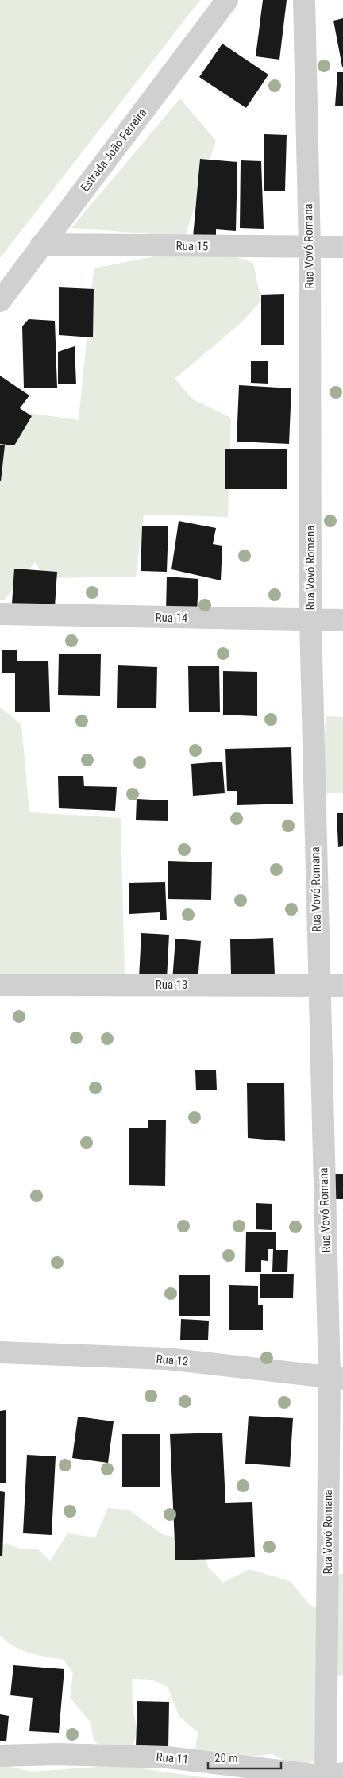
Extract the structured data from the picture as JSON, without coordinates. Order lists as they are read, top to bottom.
{
  "streets": {
    "street": [
      "Estrada João Ferreira",
      "Rua 15",
      "Rua Vovó Romana",
      "Rua 14",
      "Rua 13",
      "Rua 12",
      "Rua 11"
    ]
  },
  "crossings": [
    ["Estrada João Ferreira", "Rua 15"],
    ["Rua 15", "Rua Vovó Romana"],
    ["Rua Vovó Romana", "Rua 14"],
    ["Rua Vovó Romana", "Rua 13"],
    ["Rua Vovó Romana", "Rua 12"],
    ["Rua Vovó Romana", "Rua 11"]
  ],
  "scale_bar": "20 m"
}
